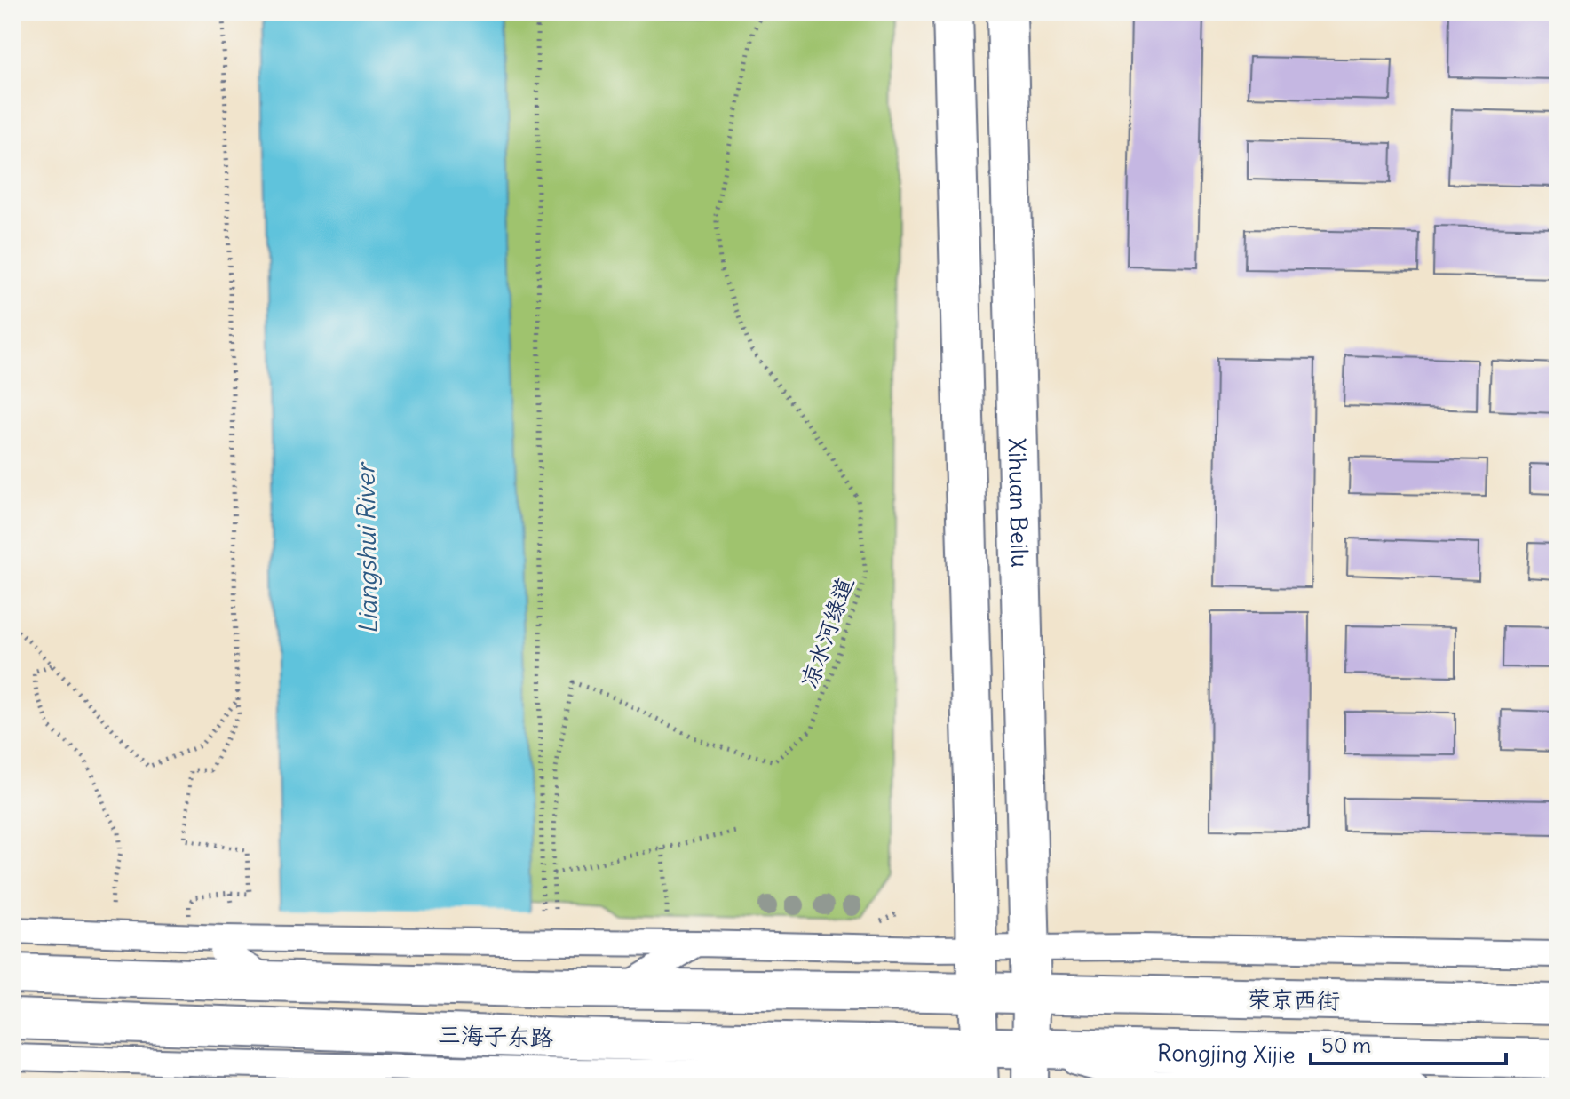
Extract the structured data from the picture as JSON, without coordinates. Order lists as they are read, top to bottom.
{
  "streets": {
    "main road": [
      "Xihuan Beilu",
      "荣京西街",
      "三海子东路",
      "Rongjing Xijie"
    ],
    "path": ["凉水河绿道"]
  },
  "crossings": [
    ["Xihuan Beilu", "荣京西街"],
    ["三海子东路", "Rongjing Xijie"]
  ],
  "water": ["Liangshui River"],
  "scale_bar": "50 m"
}
